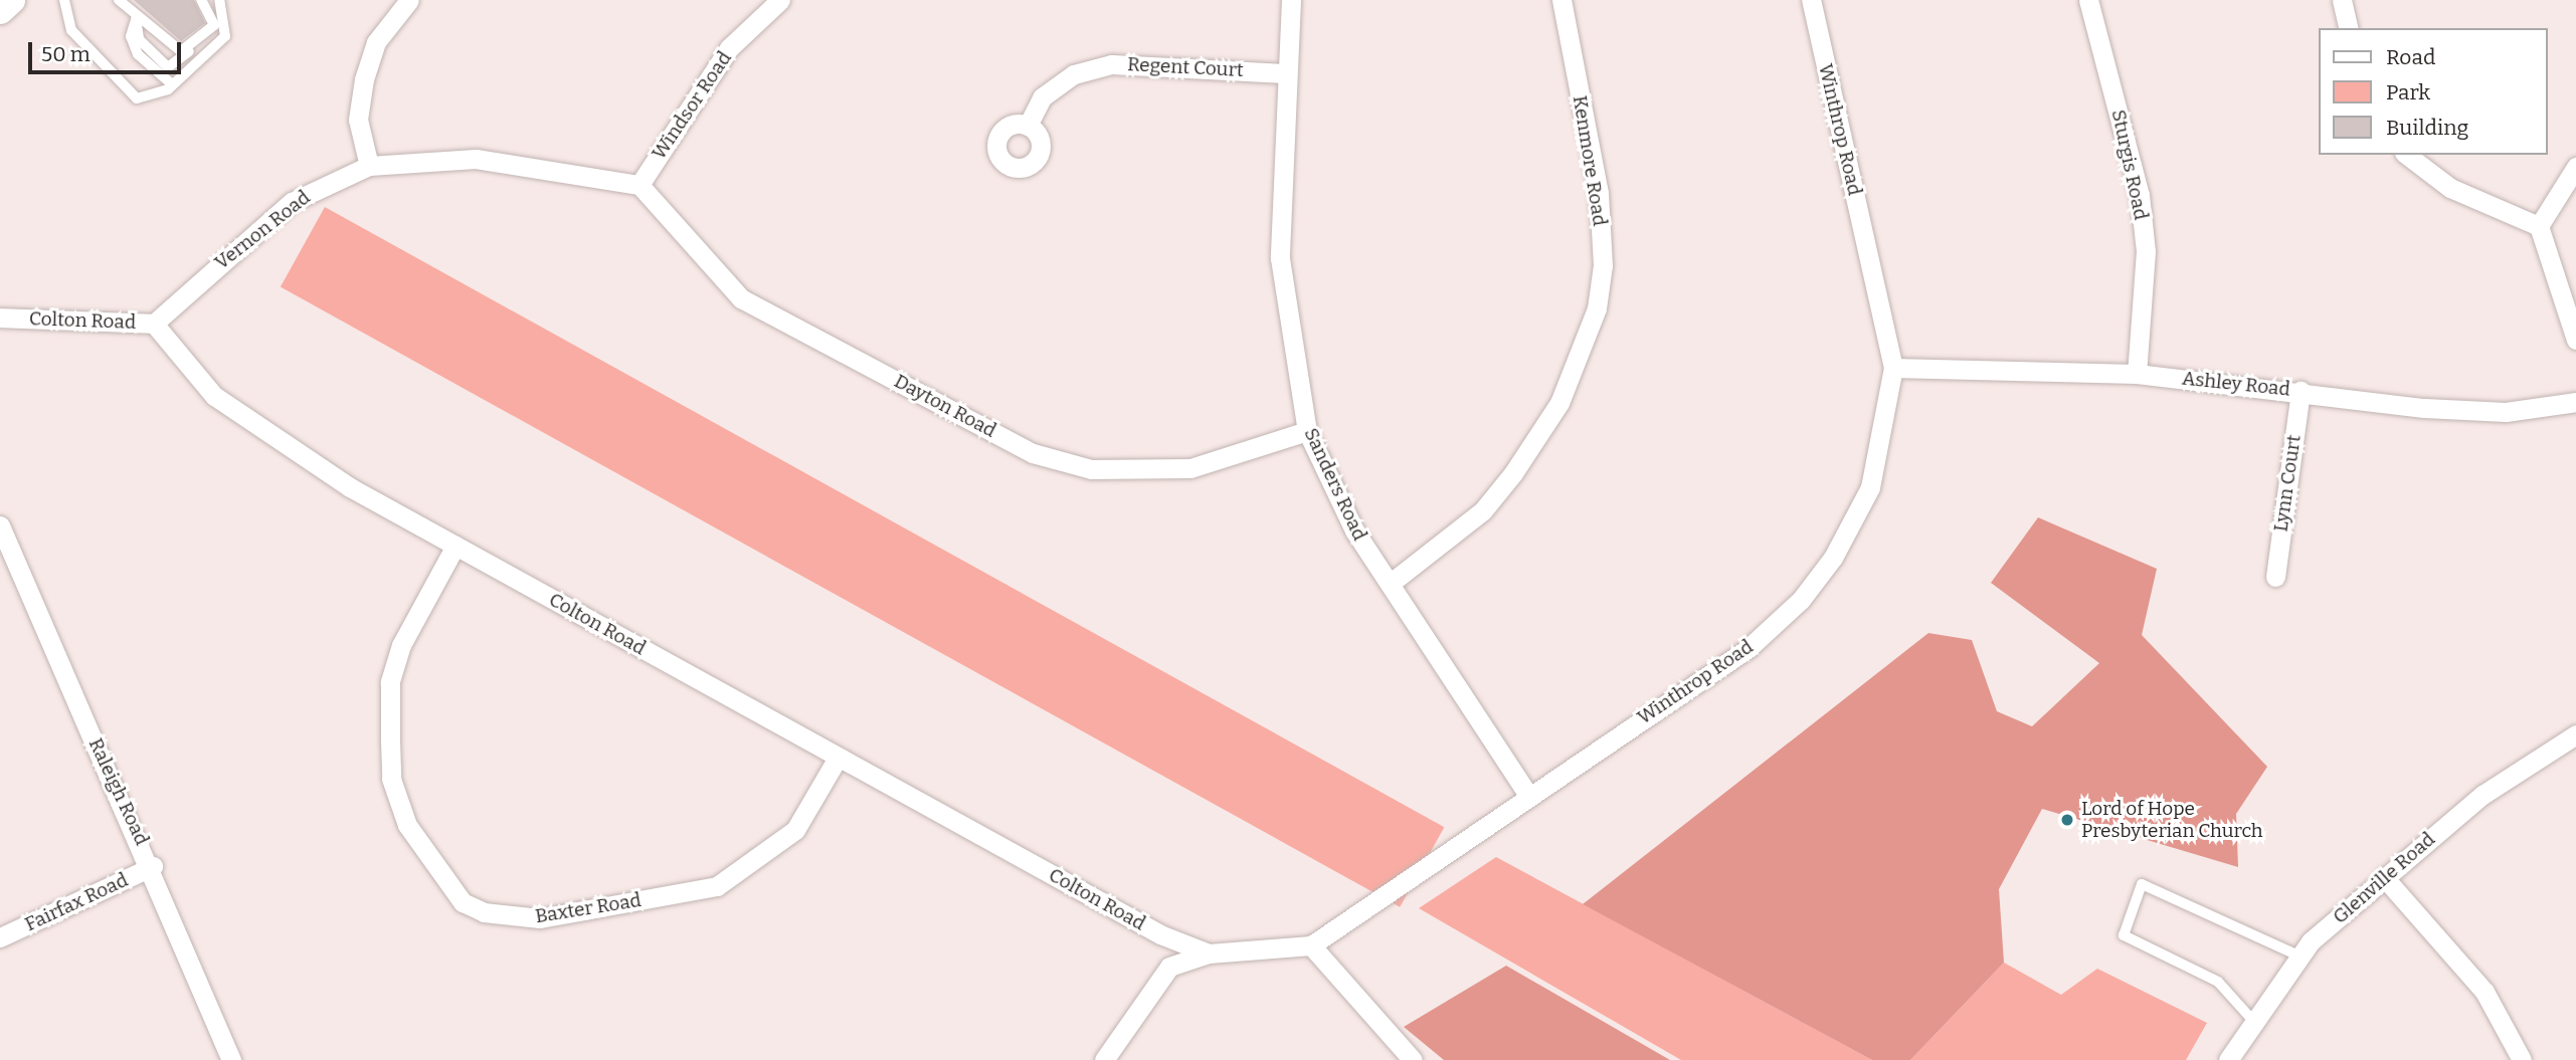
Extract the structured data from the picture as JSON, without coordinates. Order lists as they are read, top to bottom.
{
  "streets": {
    "street": [
      "Regent Court",
      "Windsor Road",
      "Winthrop Road",
      "Kenmore Road",
      "Sturgis Road",
      "Vernon Road",
      "Colton Road",
      "Ashley Road",
      "Dayton Road",
      "Lynn Court",
      "Sanders Road",
      "Raleigh Road",
      "Glenville Road",
      "Fairfax Road",
      "Baxter Road"
    ]
  },
  "crossings": [
    ["Regent Court", "Sanders Road"],
    ["Windsor Road", "Vernon Road"],
    ["Windsor Road", "Dayton Road"],
    ["Winthrop Road", "Ashley Road"],
    ["Winthrop Road", "Sanders Road"],
    ["Kenmore Road", "Sanders Road"],
    ["Sturgis Road", "Ashley Road"],
    ["Vernon Road", "Colton Road"],
    ["Vernon Road", "Dayton Road"],
    ["Colton Road", "Baxter Road"],
    ["Ashley Road", "Lynn Court"],
    ["Dayton Road", "Sanders Road"],
    ["Raleigh Road", "Fairfax Road"]
  ],
  "places": ["Lord of Hope Presbyterian Church"],
  "legend": ["Road", "Park", "Building"],
  "scale_bar": "50 m"
}
